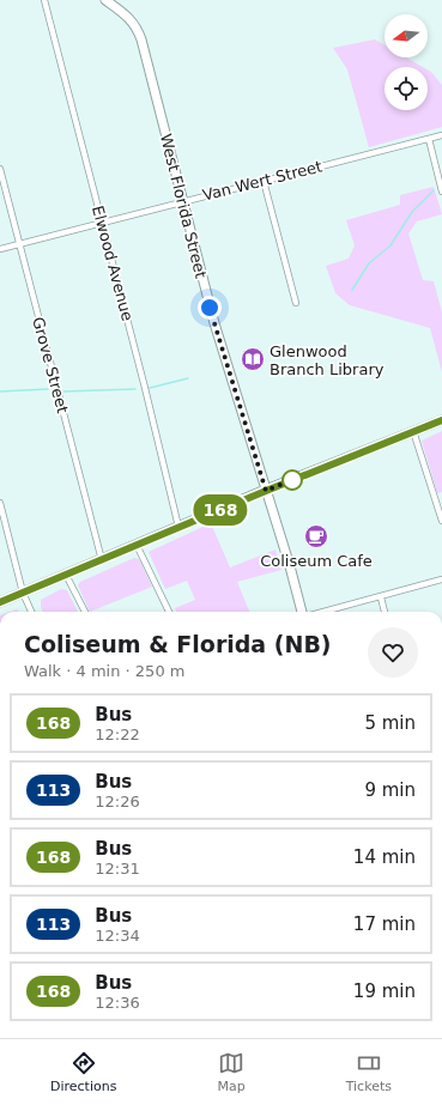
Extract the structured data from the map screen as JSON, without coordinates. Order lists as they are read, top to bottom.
{
  "streets": {
    "main road": ["West Florida Street"],
    "street": ["Van Wert Street", "Elwood Avenue", "Grove Street"]
  },
  "crossings": [
    ["Van Wert Street", "West Florida Street"],
    ["Van Wert Street", "Elwood Avenue"],
    ["Van Wert Street", "Grove Street"]
  ],
  "places": {
    "library": ["Glenwood Branch Library"],
    "cafe": ["Coliseum Cafe"]
  },
  "lines": ["bus line 168"],
  "north": "left",
  "page": {
    "on_map": "168",
    "heading": ["Coliseum & Florida (NB)", "Walk · 4 min · 250 m"],
    "list": [
      {
        "mark": "168",
        "name": "Bus",
        "note": "12:22",
        "value": "5 min"
      },
      {
        "mark": "113",
        "name": "Bus",
        "note": "12:26",
        "value": "9 min"
      },
      {
        "mark": "168",
        "name": "Bus",
        "note": "12:31",
        "value": "14 min"
      },
      {
        "mark": "113",
        "name": "Bus",
        "note": "12:34",
        "value": "17 min"
      },
      {
        "mark": "168",
        "name": "Bus",
        "note": "12:36",
        "value": "19 min"
      }
    ],
    "tabs": ["Directions", "Map", "Tickets"]
  }
}
